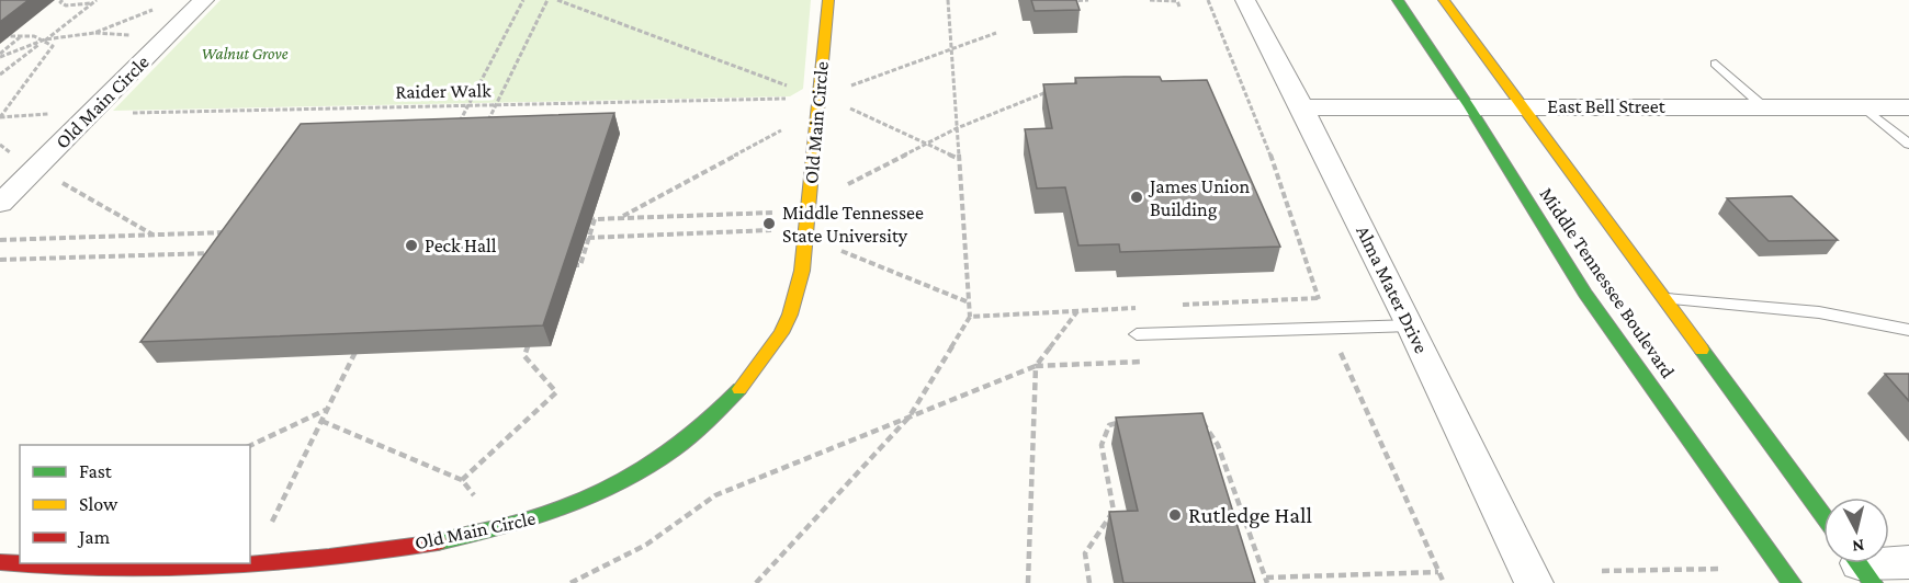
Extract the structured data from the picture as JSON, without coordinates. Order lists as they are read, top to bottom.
{
  "streets": {
    "main road": ["Old Main Circle", "Middle Tennessee Boulevard"],
    "street": ["East Bell Street", "Alma Mater Drive"],
    "path": ["Raider Walk"]
  },
  "crossings": [
    ["Raider Walk", "Old Main Circle"],
    ["East Bell Street", "Middle Tennessee Boulevard"],
    ["East Bell Street", "Alma Mater Drive"]
  ],
  "parks": ["Walnut Grove"],
  "places": [
    "James Union Building",
    "Middle Tennessee State University",
    "Peck Hall",
    "Rutledge Hall"
  ],
  "legend": ["Fast", "Slow", "Jam"],
  "north": "bottom"
}
